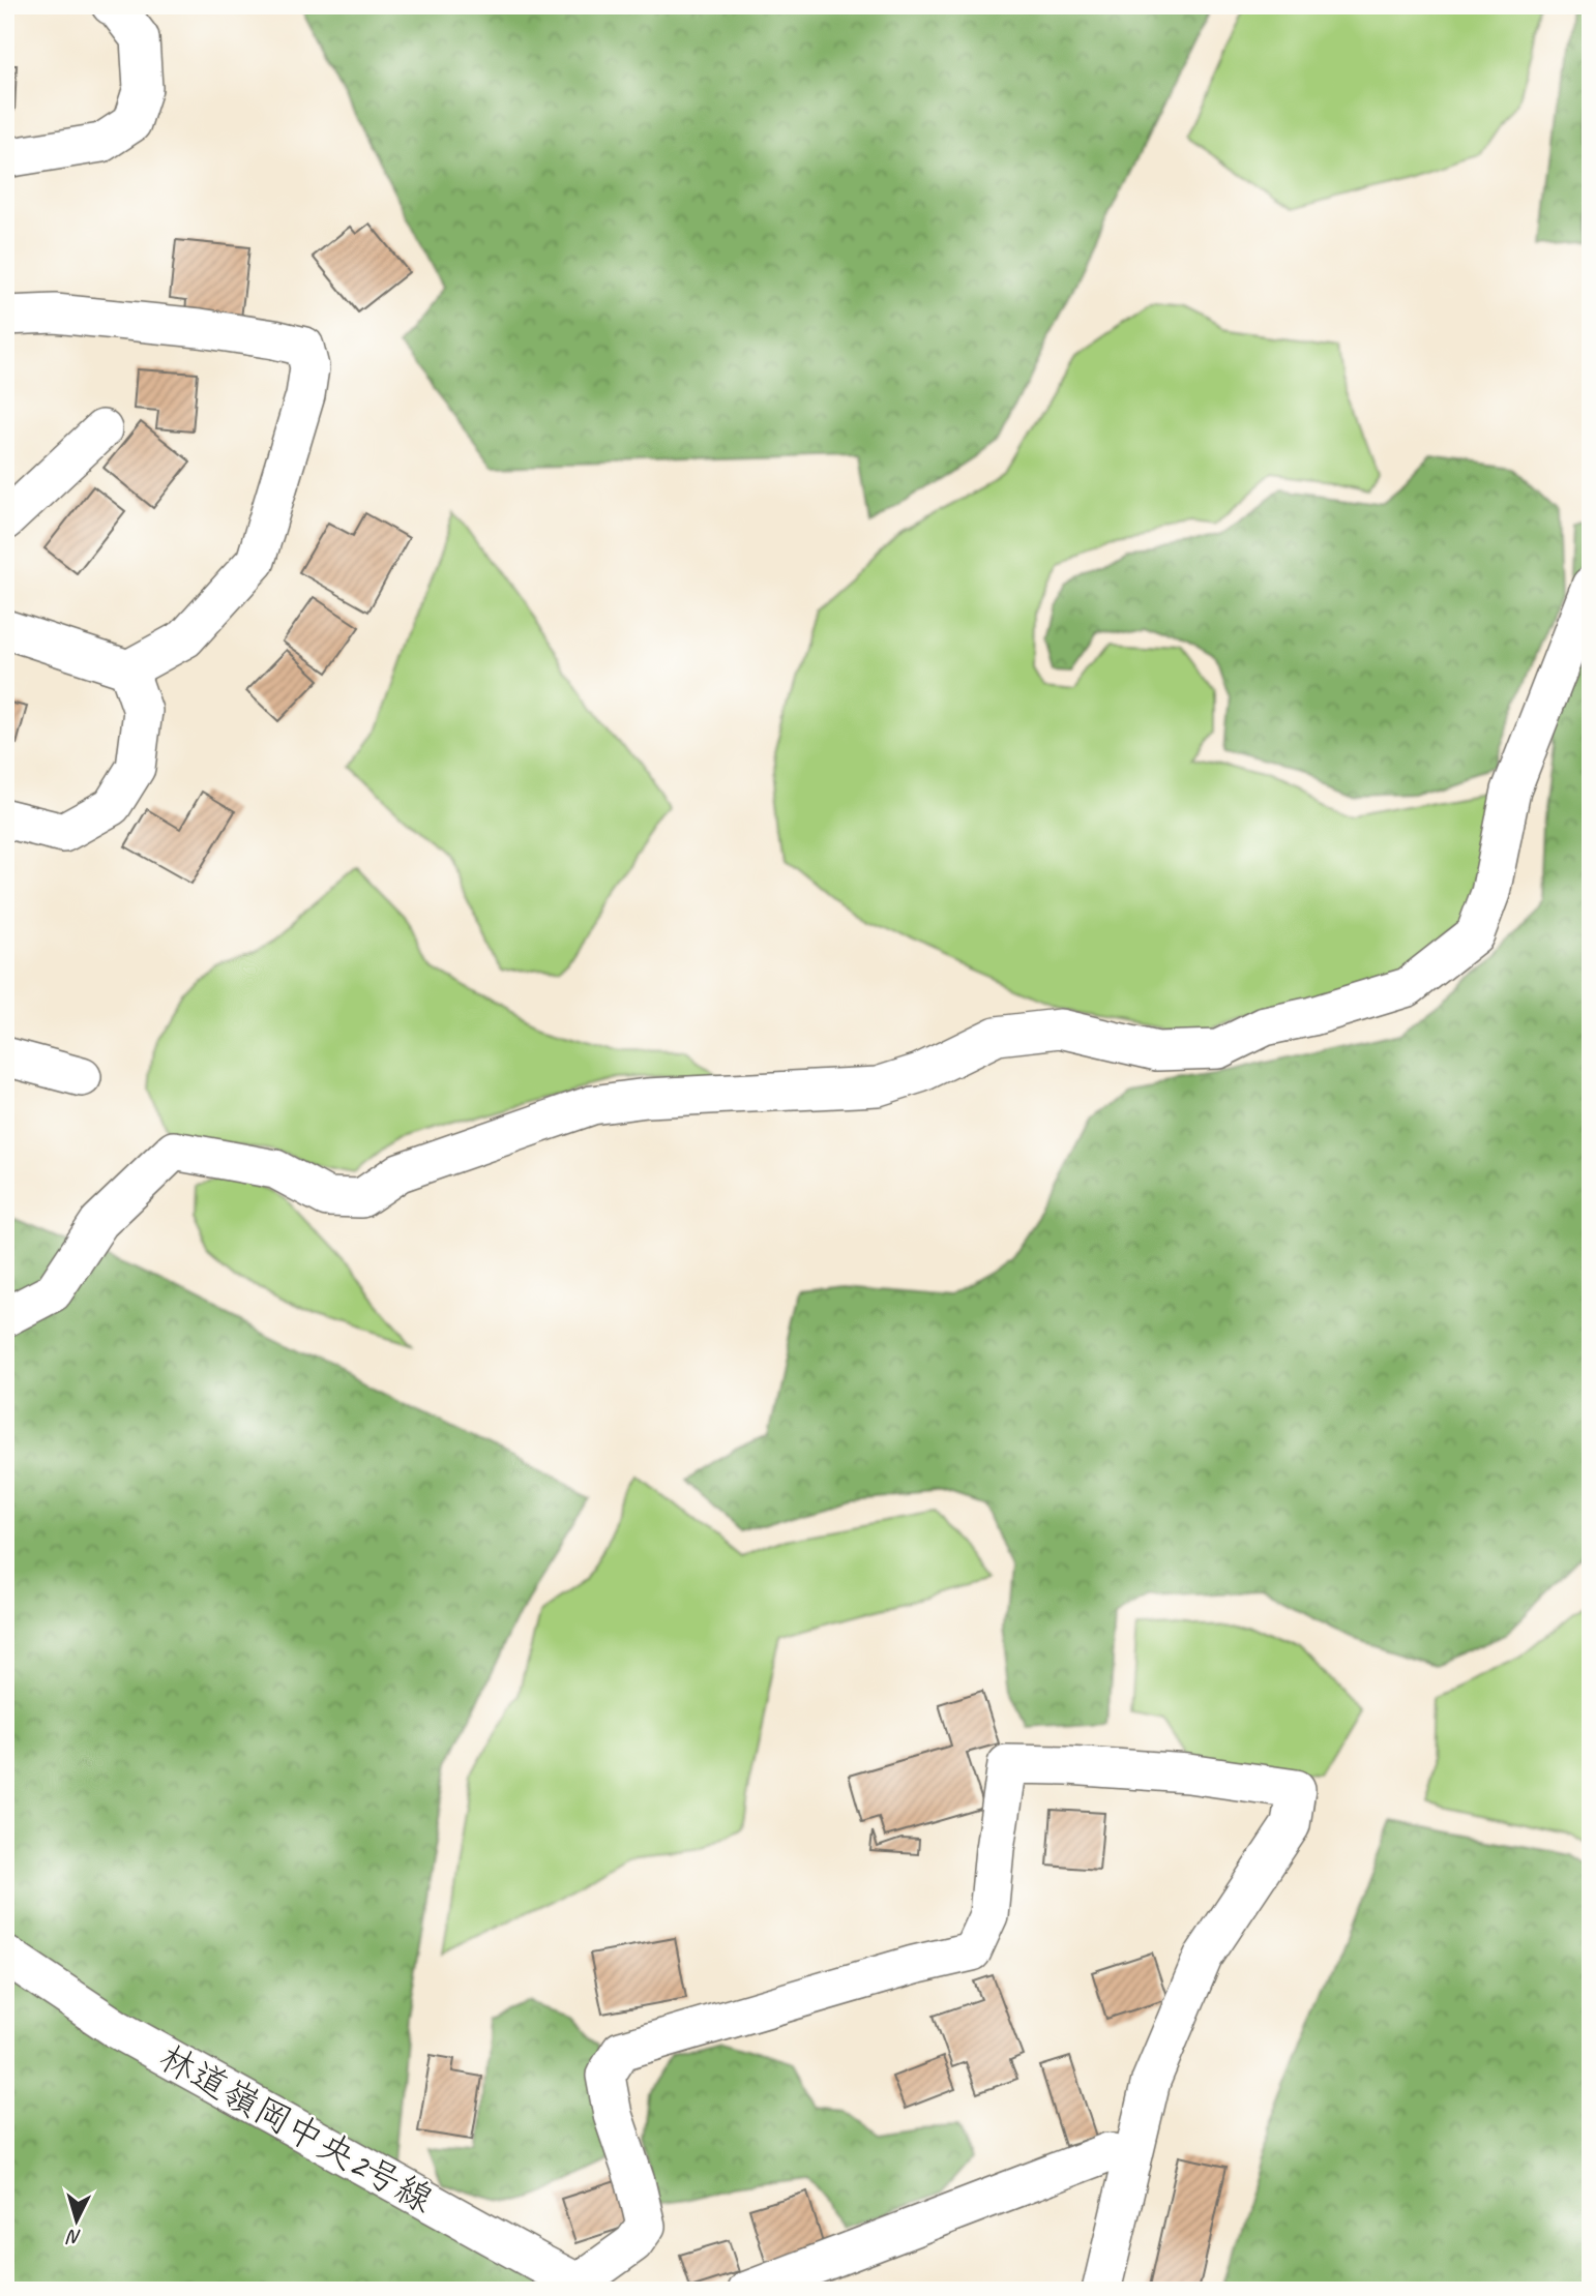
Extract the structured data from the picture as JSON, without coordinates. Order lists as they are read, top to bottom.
{
  "streets": {
    "street": ["林道嶺岡中央2号線"]
  },
  "north": "bottom"
}
